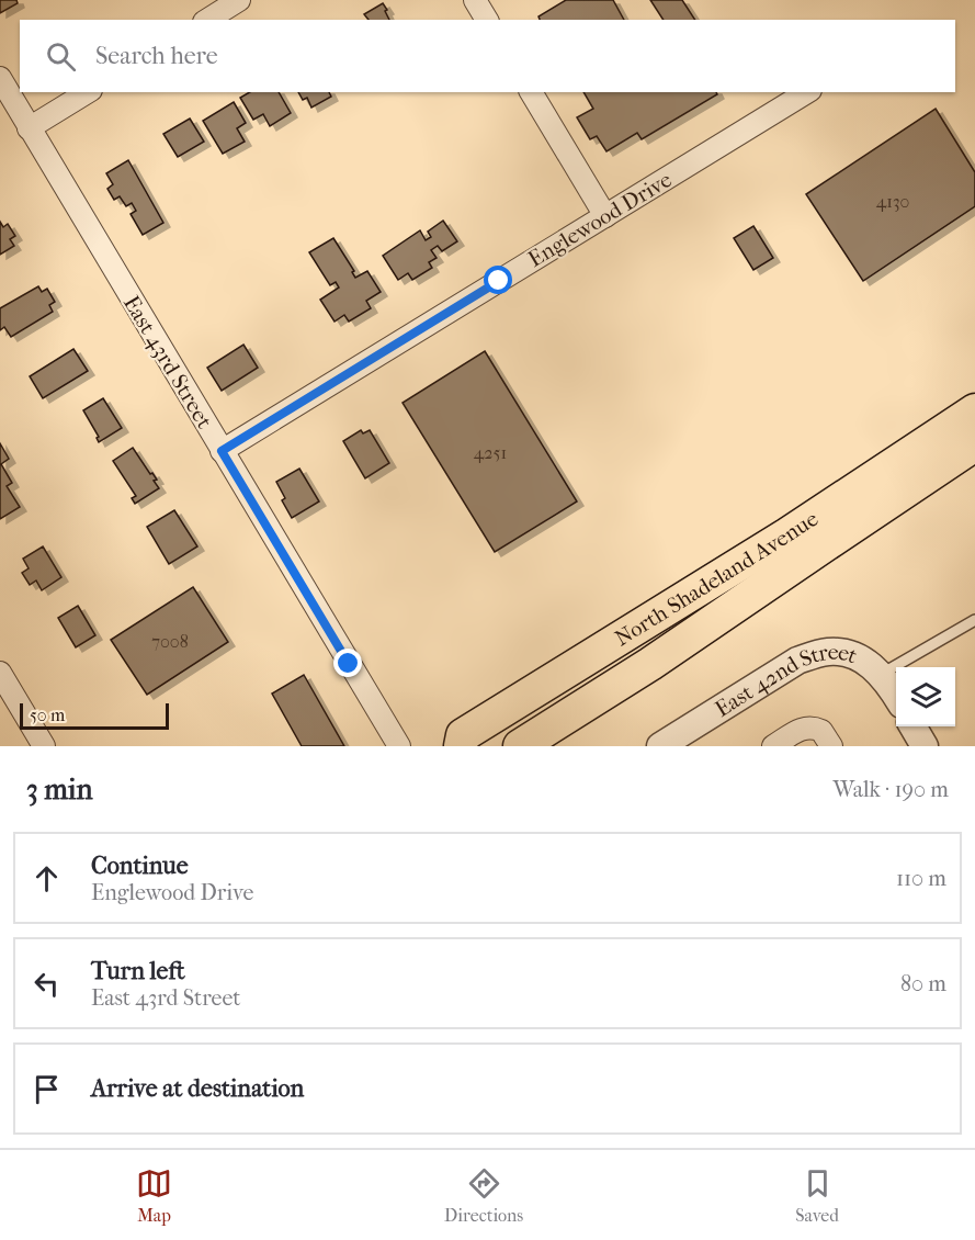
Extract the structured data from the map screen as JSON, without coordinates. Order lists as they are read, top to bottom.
{
  "streets": {
    "main road": ["North Shadeland Avenue"],
    "street": ["Englewood Drive", "East 43rd Street", "East 42nd Street"]
  },
  "crossings": [
    ["Englewood Drive", "East 43rd Street"]
  ],
  "house_numbers": ["4130", "4251", "7008"],
  "scale_bar": "50 m",
  "page": {
    "search": "Search here",
    "scale": "50 m",
    "heading": ["3 min", "Walk · 190 m"],
    "list": [
      ["Continue", "Englewood Drive", "110 m"],
      ["Turn left", "East 43rd Street", "80 m"],
      "Arrive at destination"
    ],
    "nav": ["Map", "Directions", "Saved"]
  }
}
